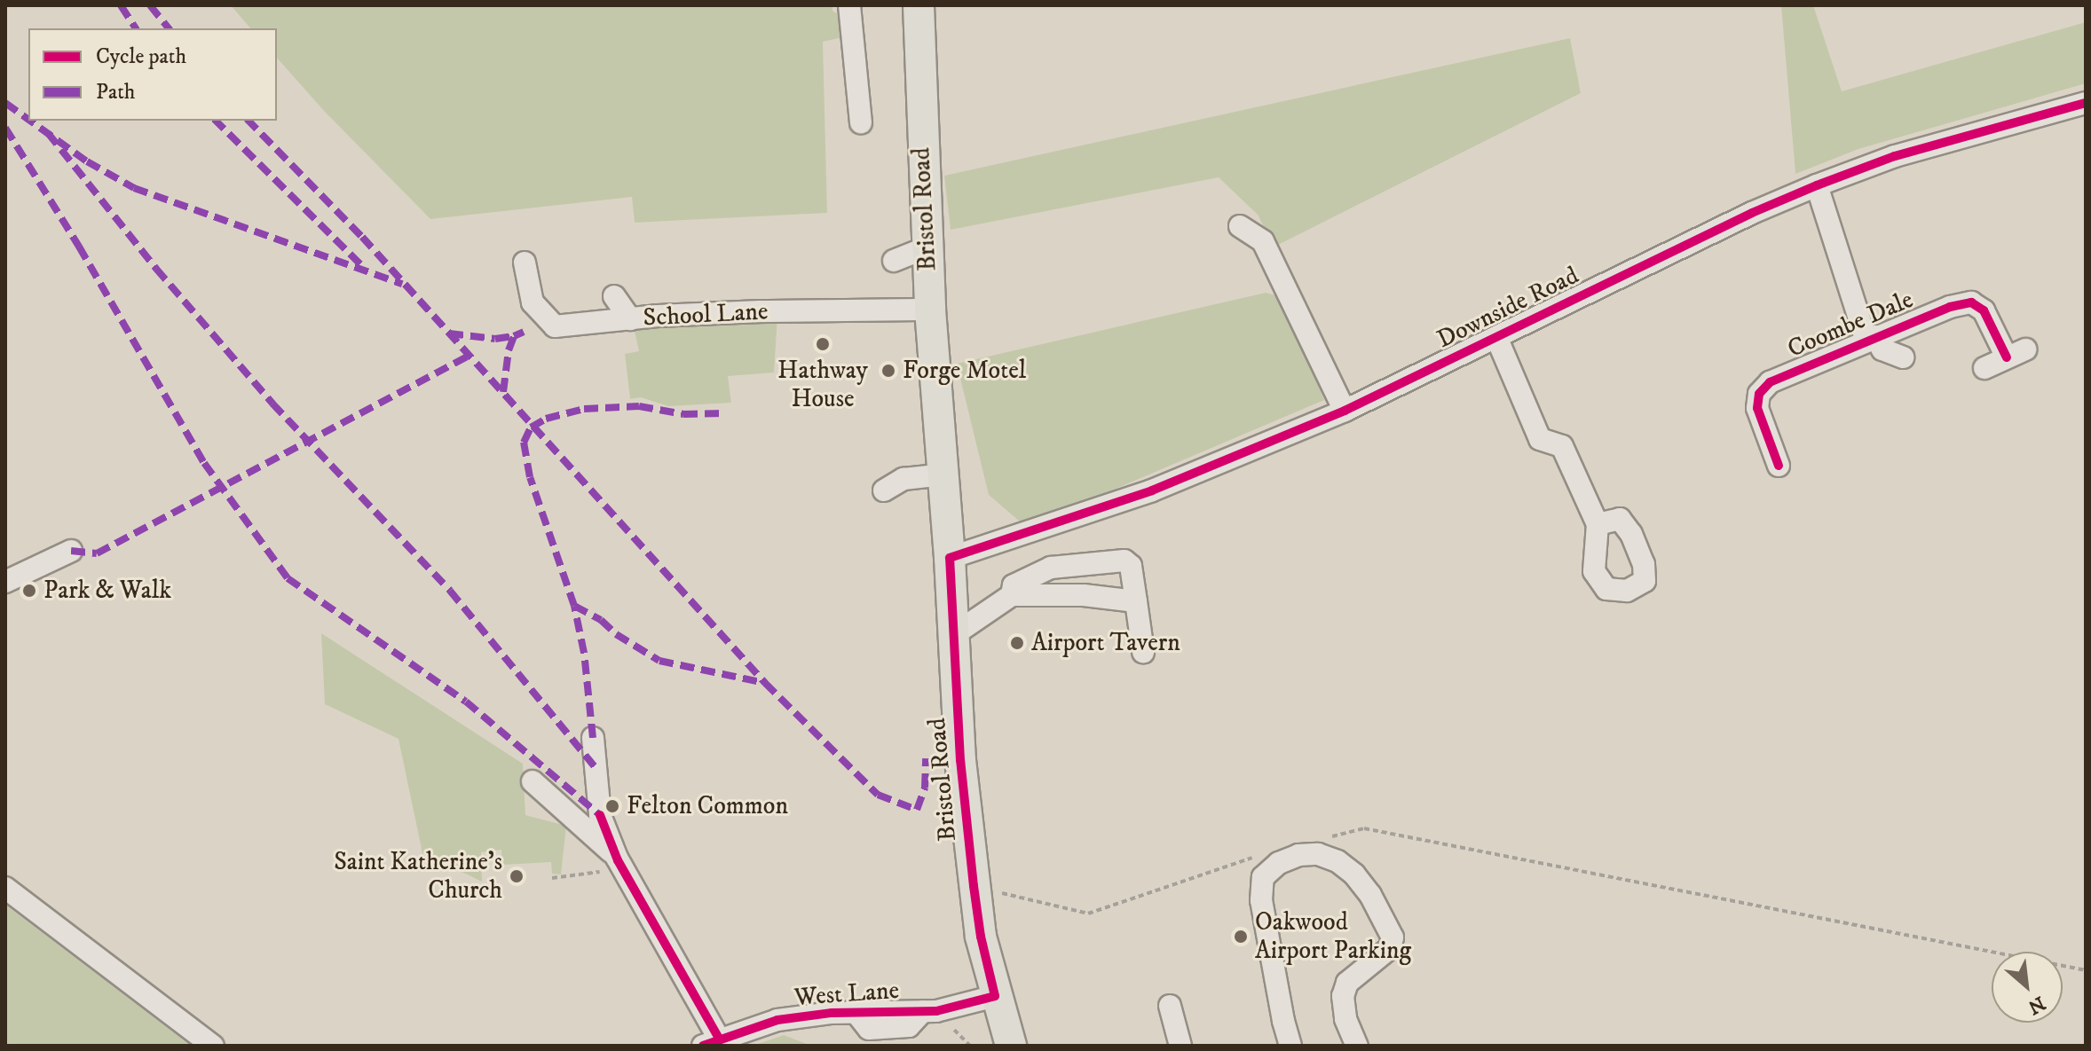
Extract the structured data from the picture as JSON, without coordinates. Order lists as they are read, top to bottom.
{
  "streets": {
    "highway": ["Bristol Road"],
    "street": [
      "Downside Road",
      "School Lane",
      "Coombe Dale",
      "West Lane"
    ]
  },
  "crossings": [
    ["Bristol Road", "Downside Road"],
    ["Bristol Road", "School Lane"],
    ["Bristol Road", "West Lane"],
    ["Downside Road", "Coombe Dale"]
  ],
  "places": [
    "Hathway House",
    "Forge Motel",
    "Park & Walk",
    "Airport Tavern",
    "Felton Common",
    "Saint Katherine's Church",
    "Oakwood Airport Parking"
  ],
  "legend": ["Cycle path", "Path"],
  "north": "bottom right"
}
